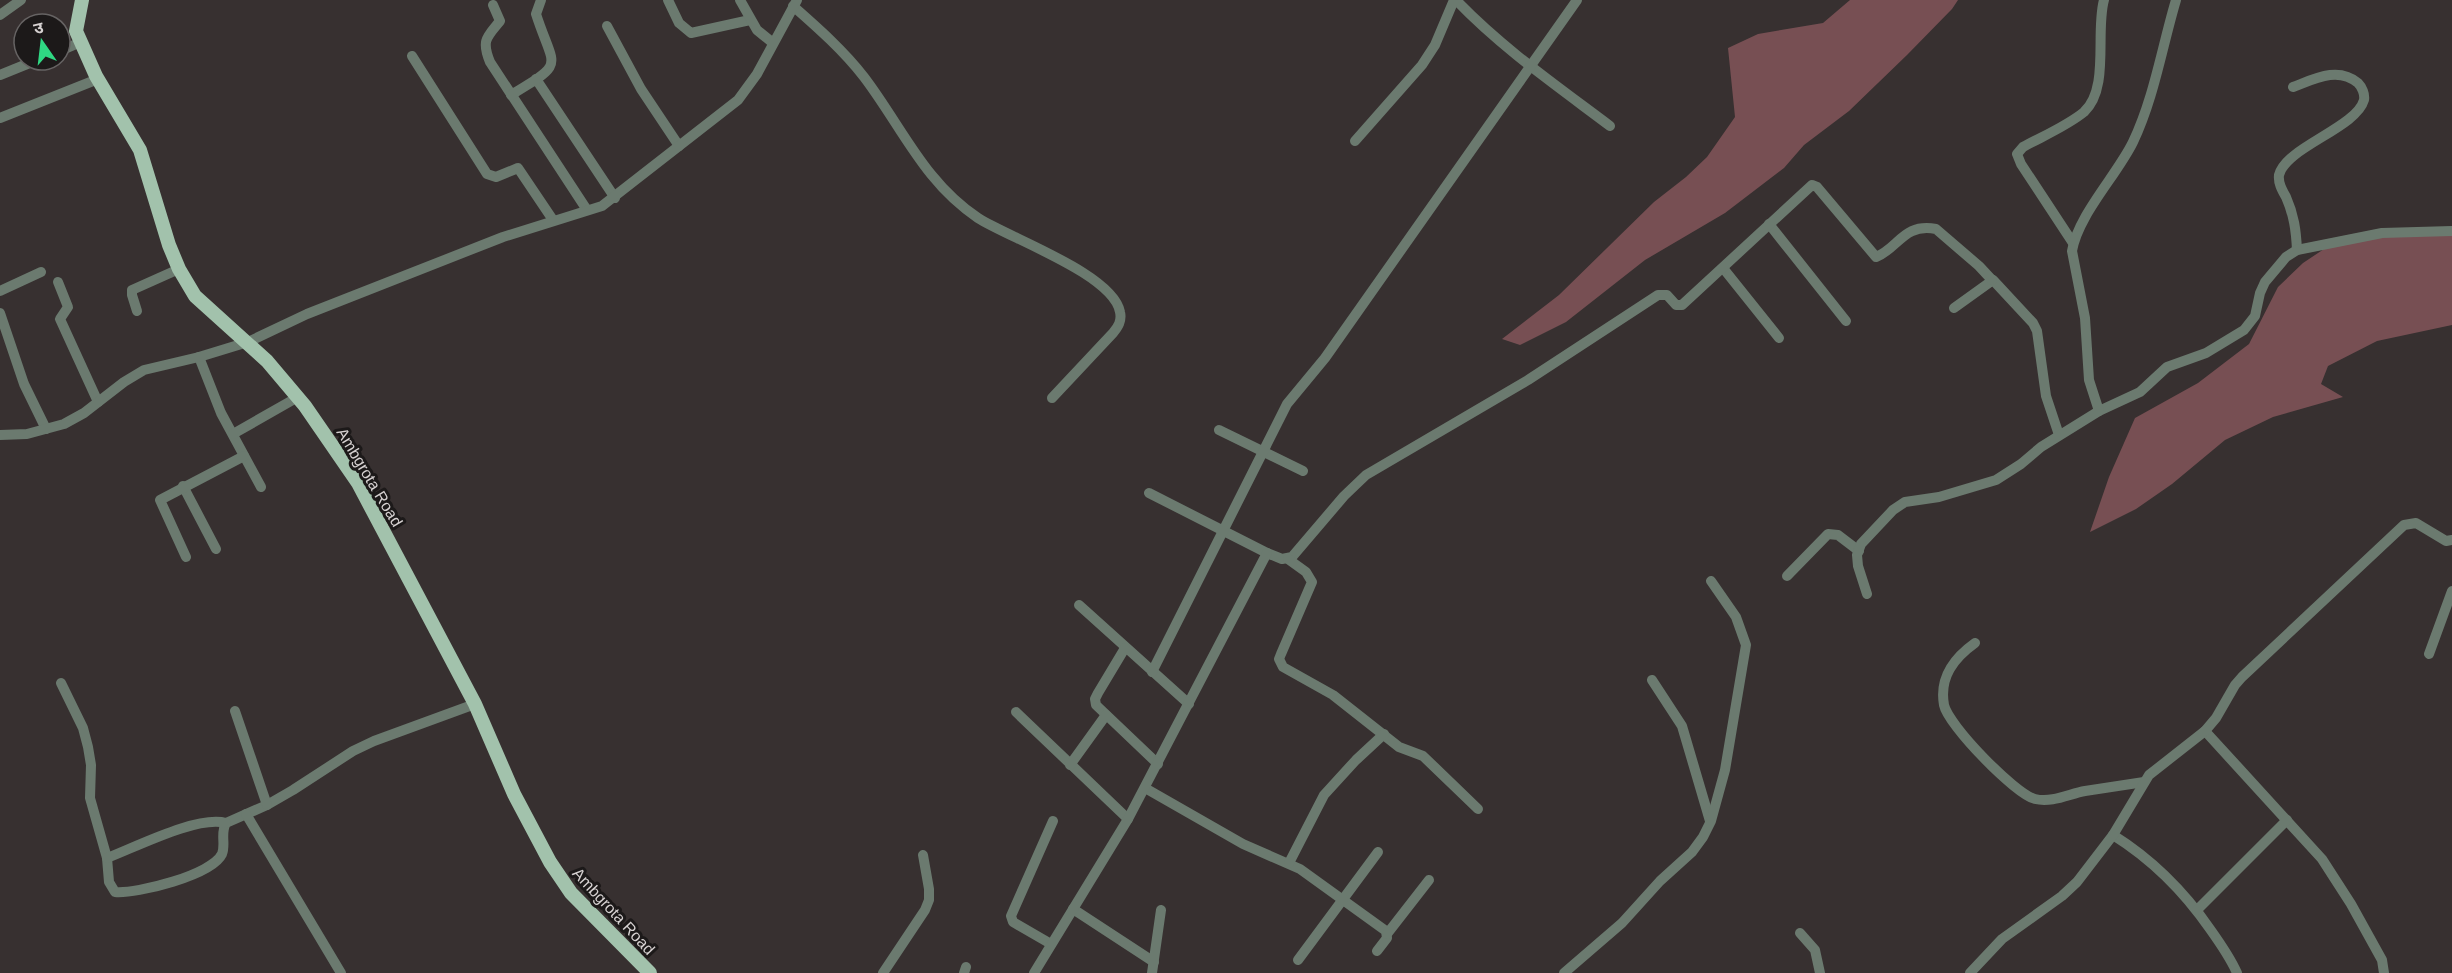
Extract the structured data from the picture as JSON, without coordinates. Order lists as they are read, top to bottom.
{
  "streets": {
    "main road": ["Ambgrota Road"]
  },
  "north": "top"
}
